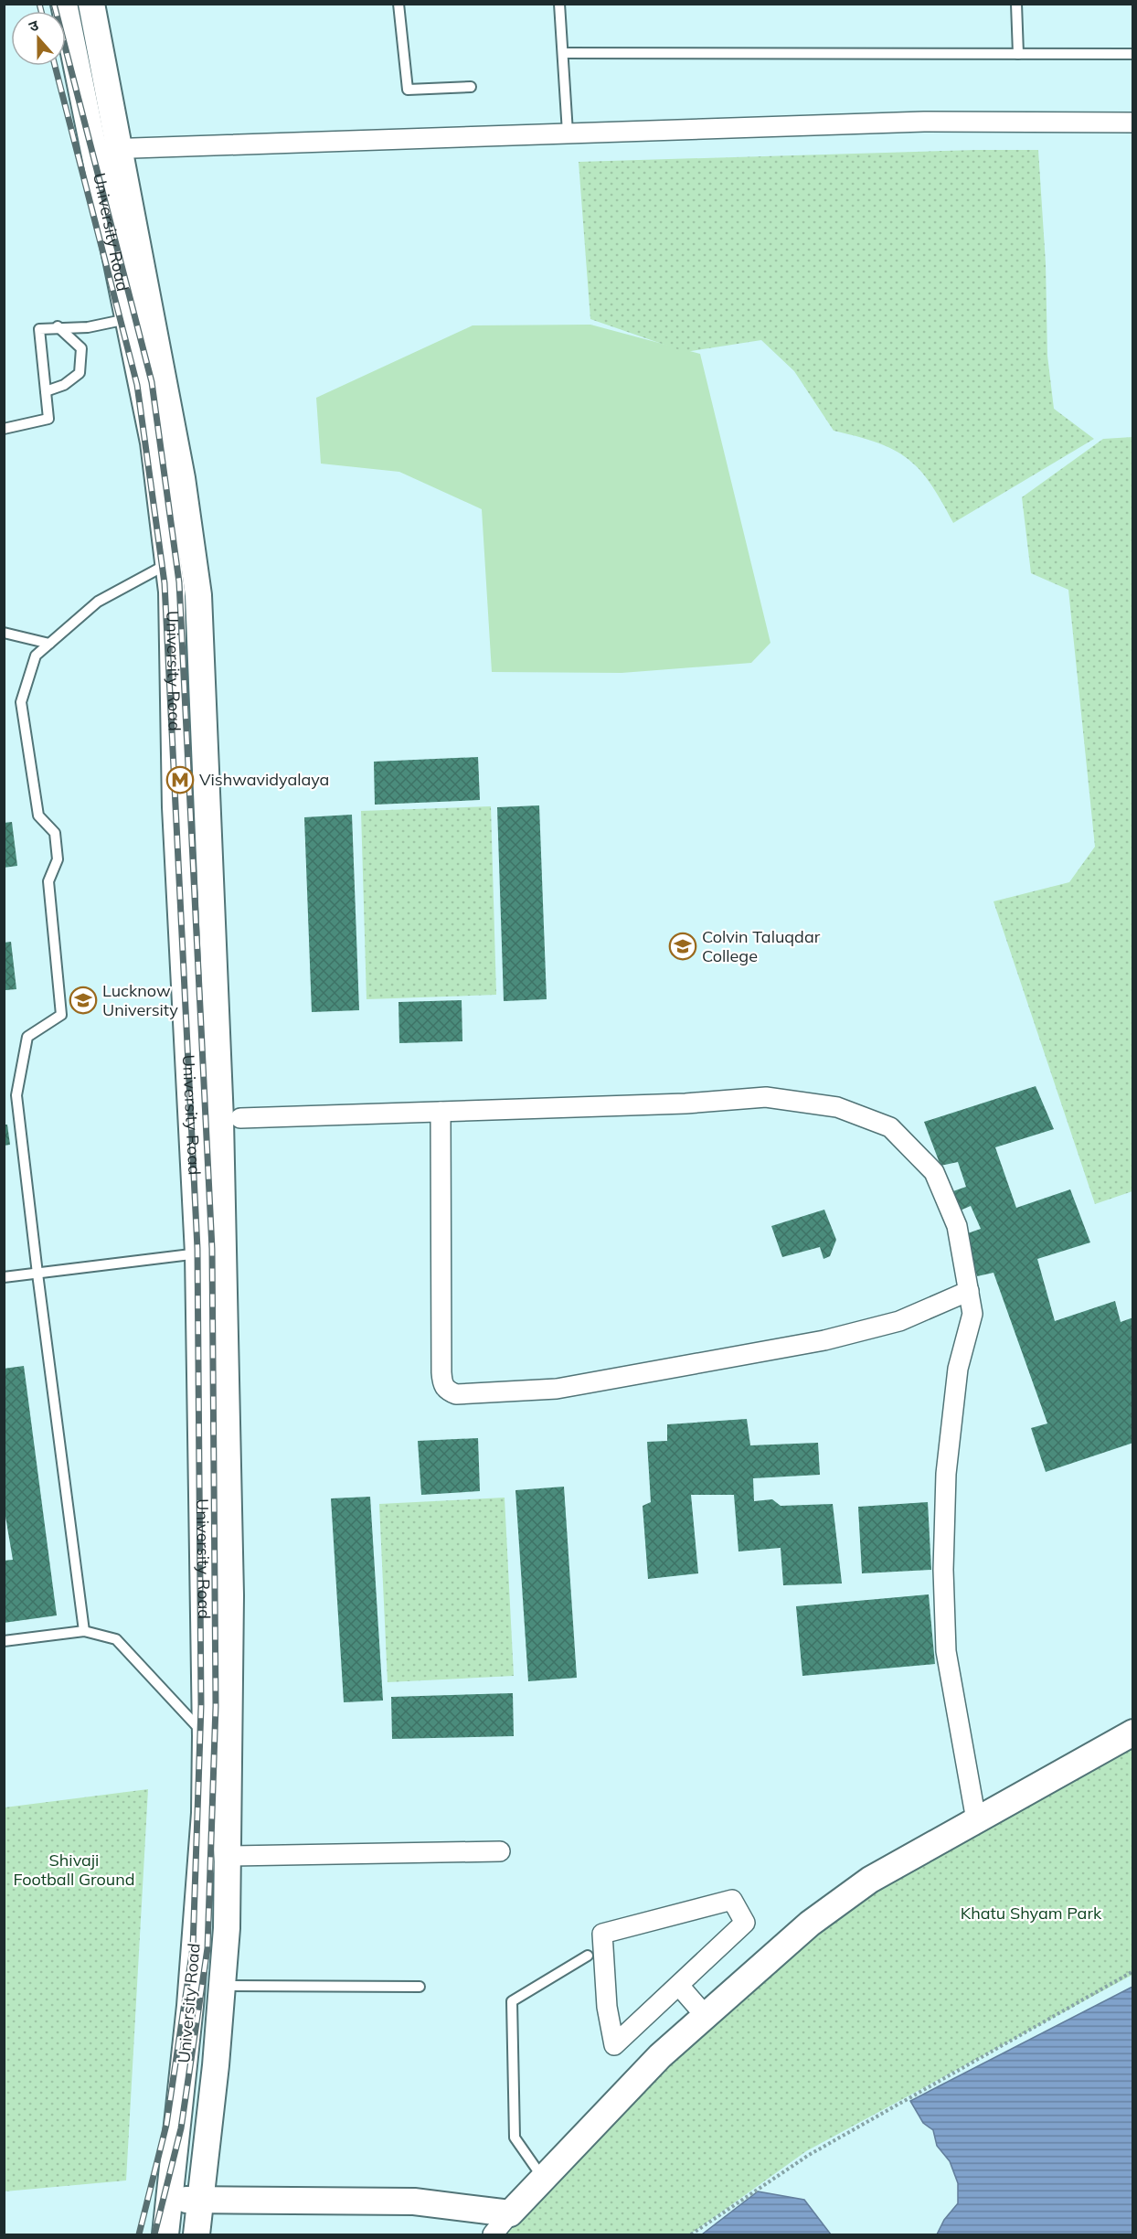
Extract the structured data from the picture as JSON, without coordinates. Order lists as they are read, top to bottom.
{
  "streets": {
    "main road": ["University Road"]
  },
  "parks": ["Shivaji Football Ground", "Khatu Shyam Park"],
  "places": {
    "metro station": ["Vishwavidyalaya"],
    "school or university": ["Colvin Taluqdar College", "Lucknow University"]
  },
  "north": "top"
}
